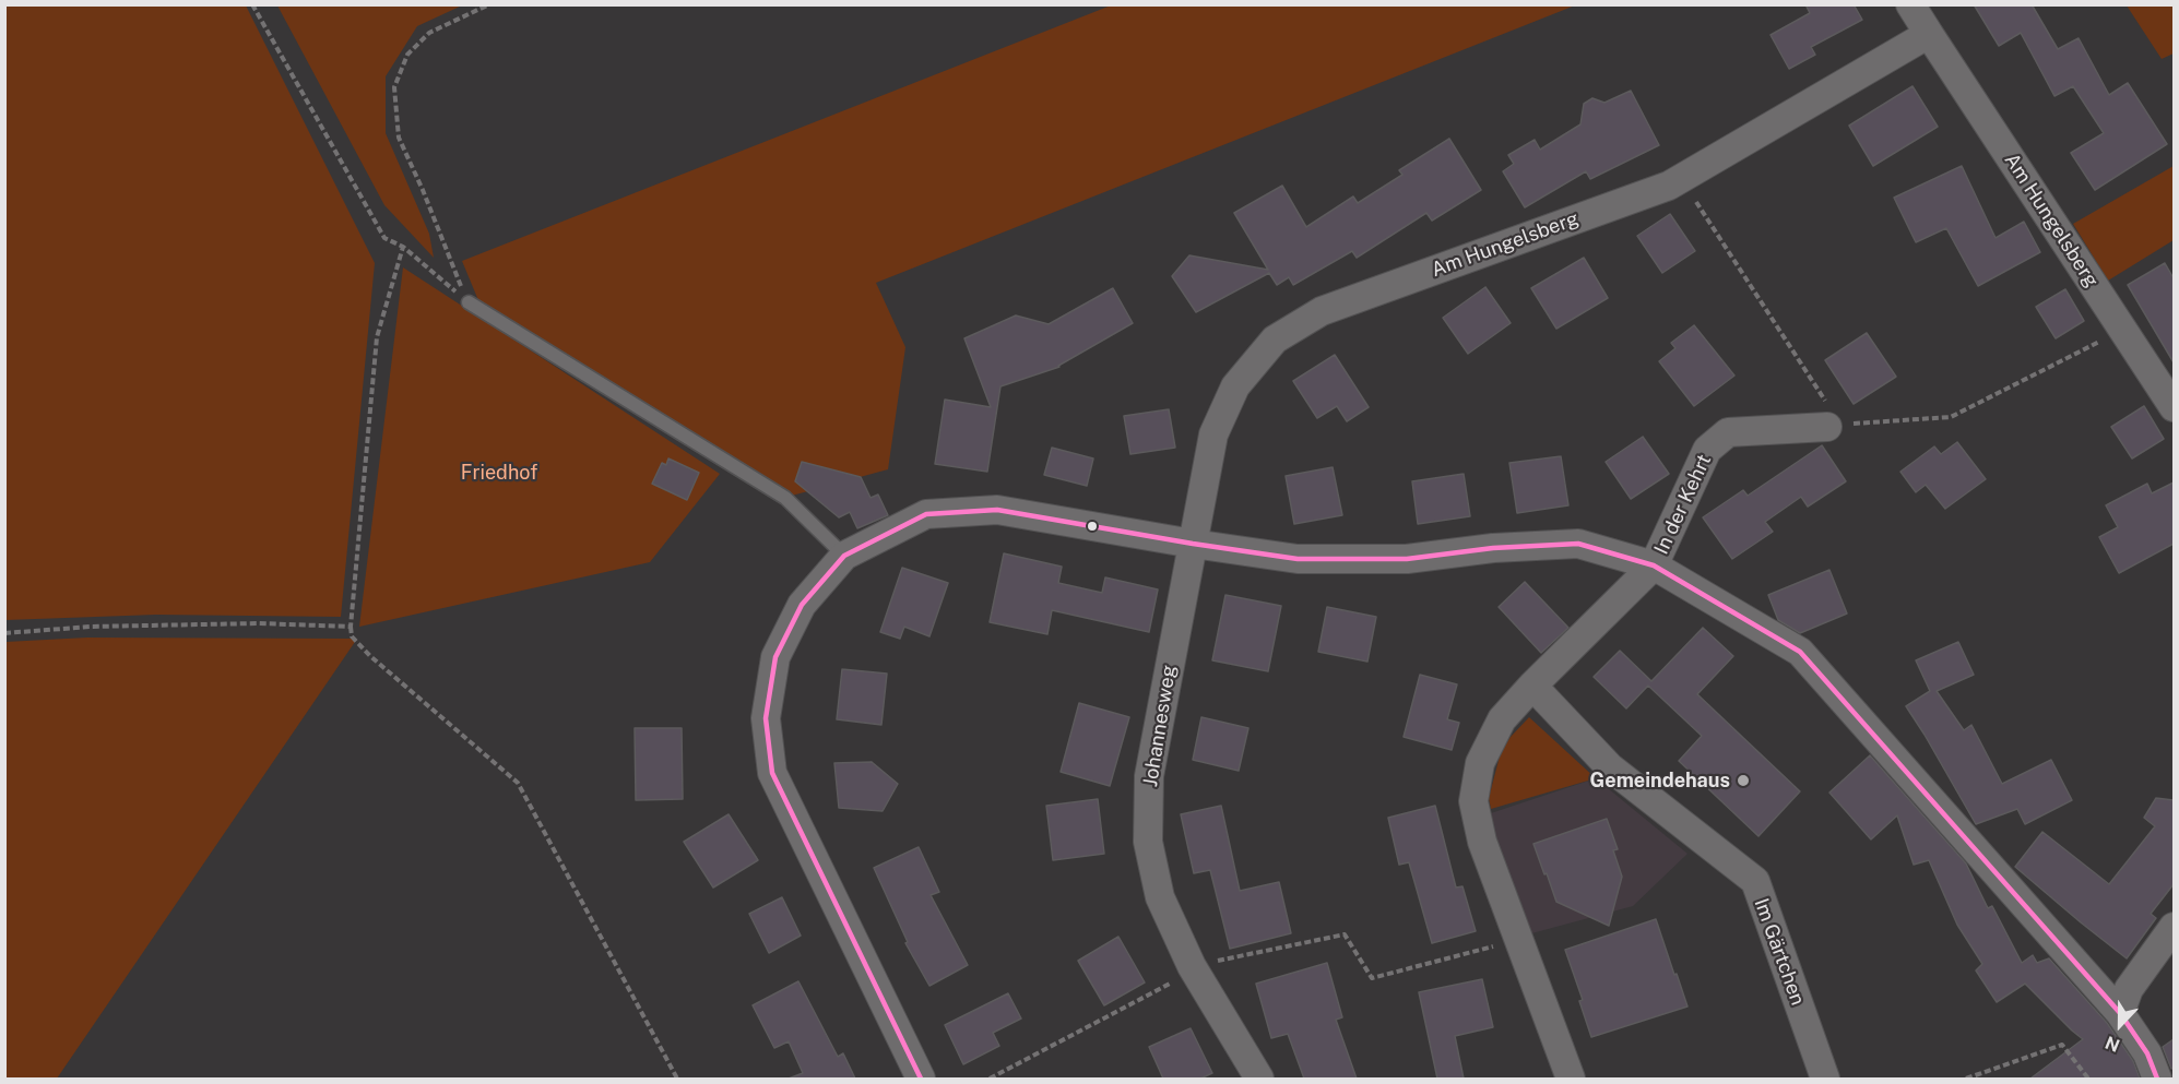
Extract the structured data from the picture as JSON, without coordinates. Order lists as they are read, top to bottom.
{
  "streets": {
    "street": [
      "Am Hungelsberg",
      "In der Kehrt",
      "Johannesweg",
      "Im Gärtchen"
    ]
  },
  "crossings": [
    ["Am Hungelsberg", "Johannesweg"]
  ],
  "parks": ["Friedhof"],
  "places": ["Gemeindehaus"],
  "north": "bottom"
}
